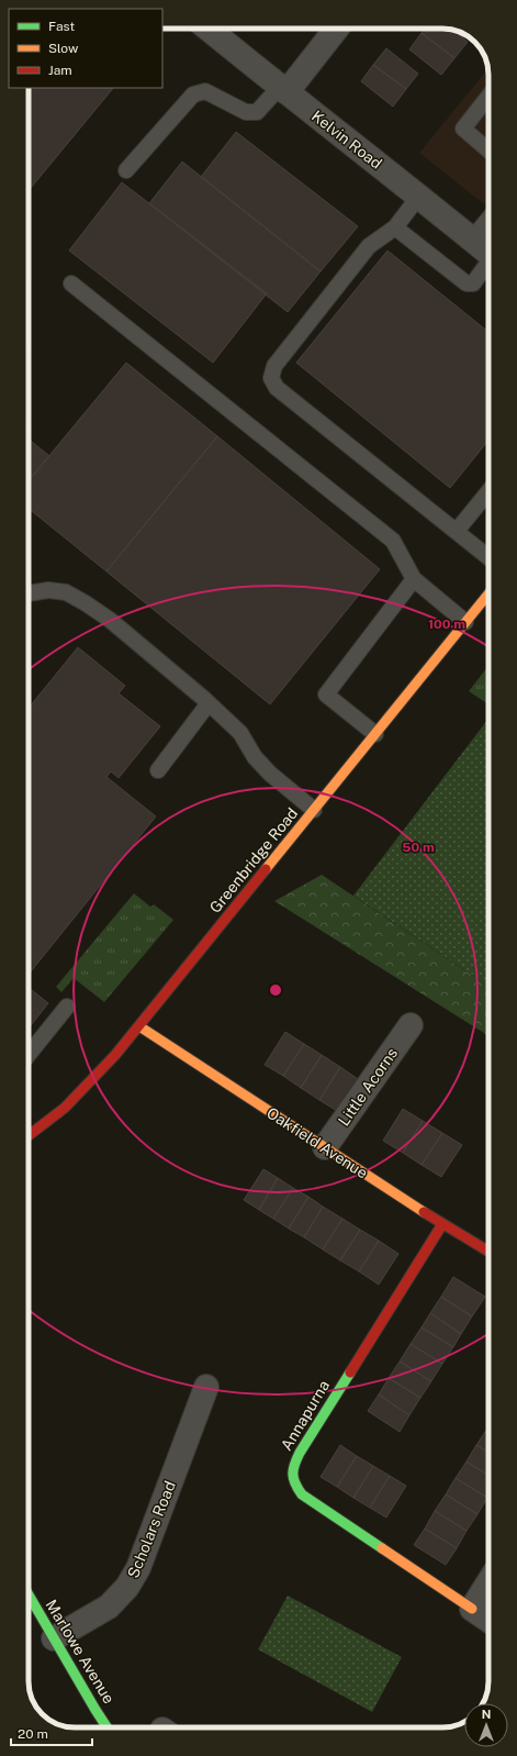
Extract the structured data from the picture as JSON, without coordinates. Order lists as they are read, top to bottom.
{
  "streets": {
    "street": [
      "Kelvin Road",
      "Greenbridge Road",
      "Little Acorns",
      "Oakfield Avenue",
      "Annapurna",
      "Scholars Road",
      "Marlowe Avenue"
    ]
  },
  "crossings": [
    ["Greenbridge Road", "Oakfield Avenue"],
    ["Little Acorns", "Oakfield Avenue"],
    ["Oakfield Avenue", "Annapurna"],
    ["Scholars Road", "Marlowe Avenue"]
  ],
  "legend": ["Fast", "Slow", "Jam"],
  "scale_bar": "20 m",
  "north": "top",
  "rings": ["100 m", "50 m"]
}
